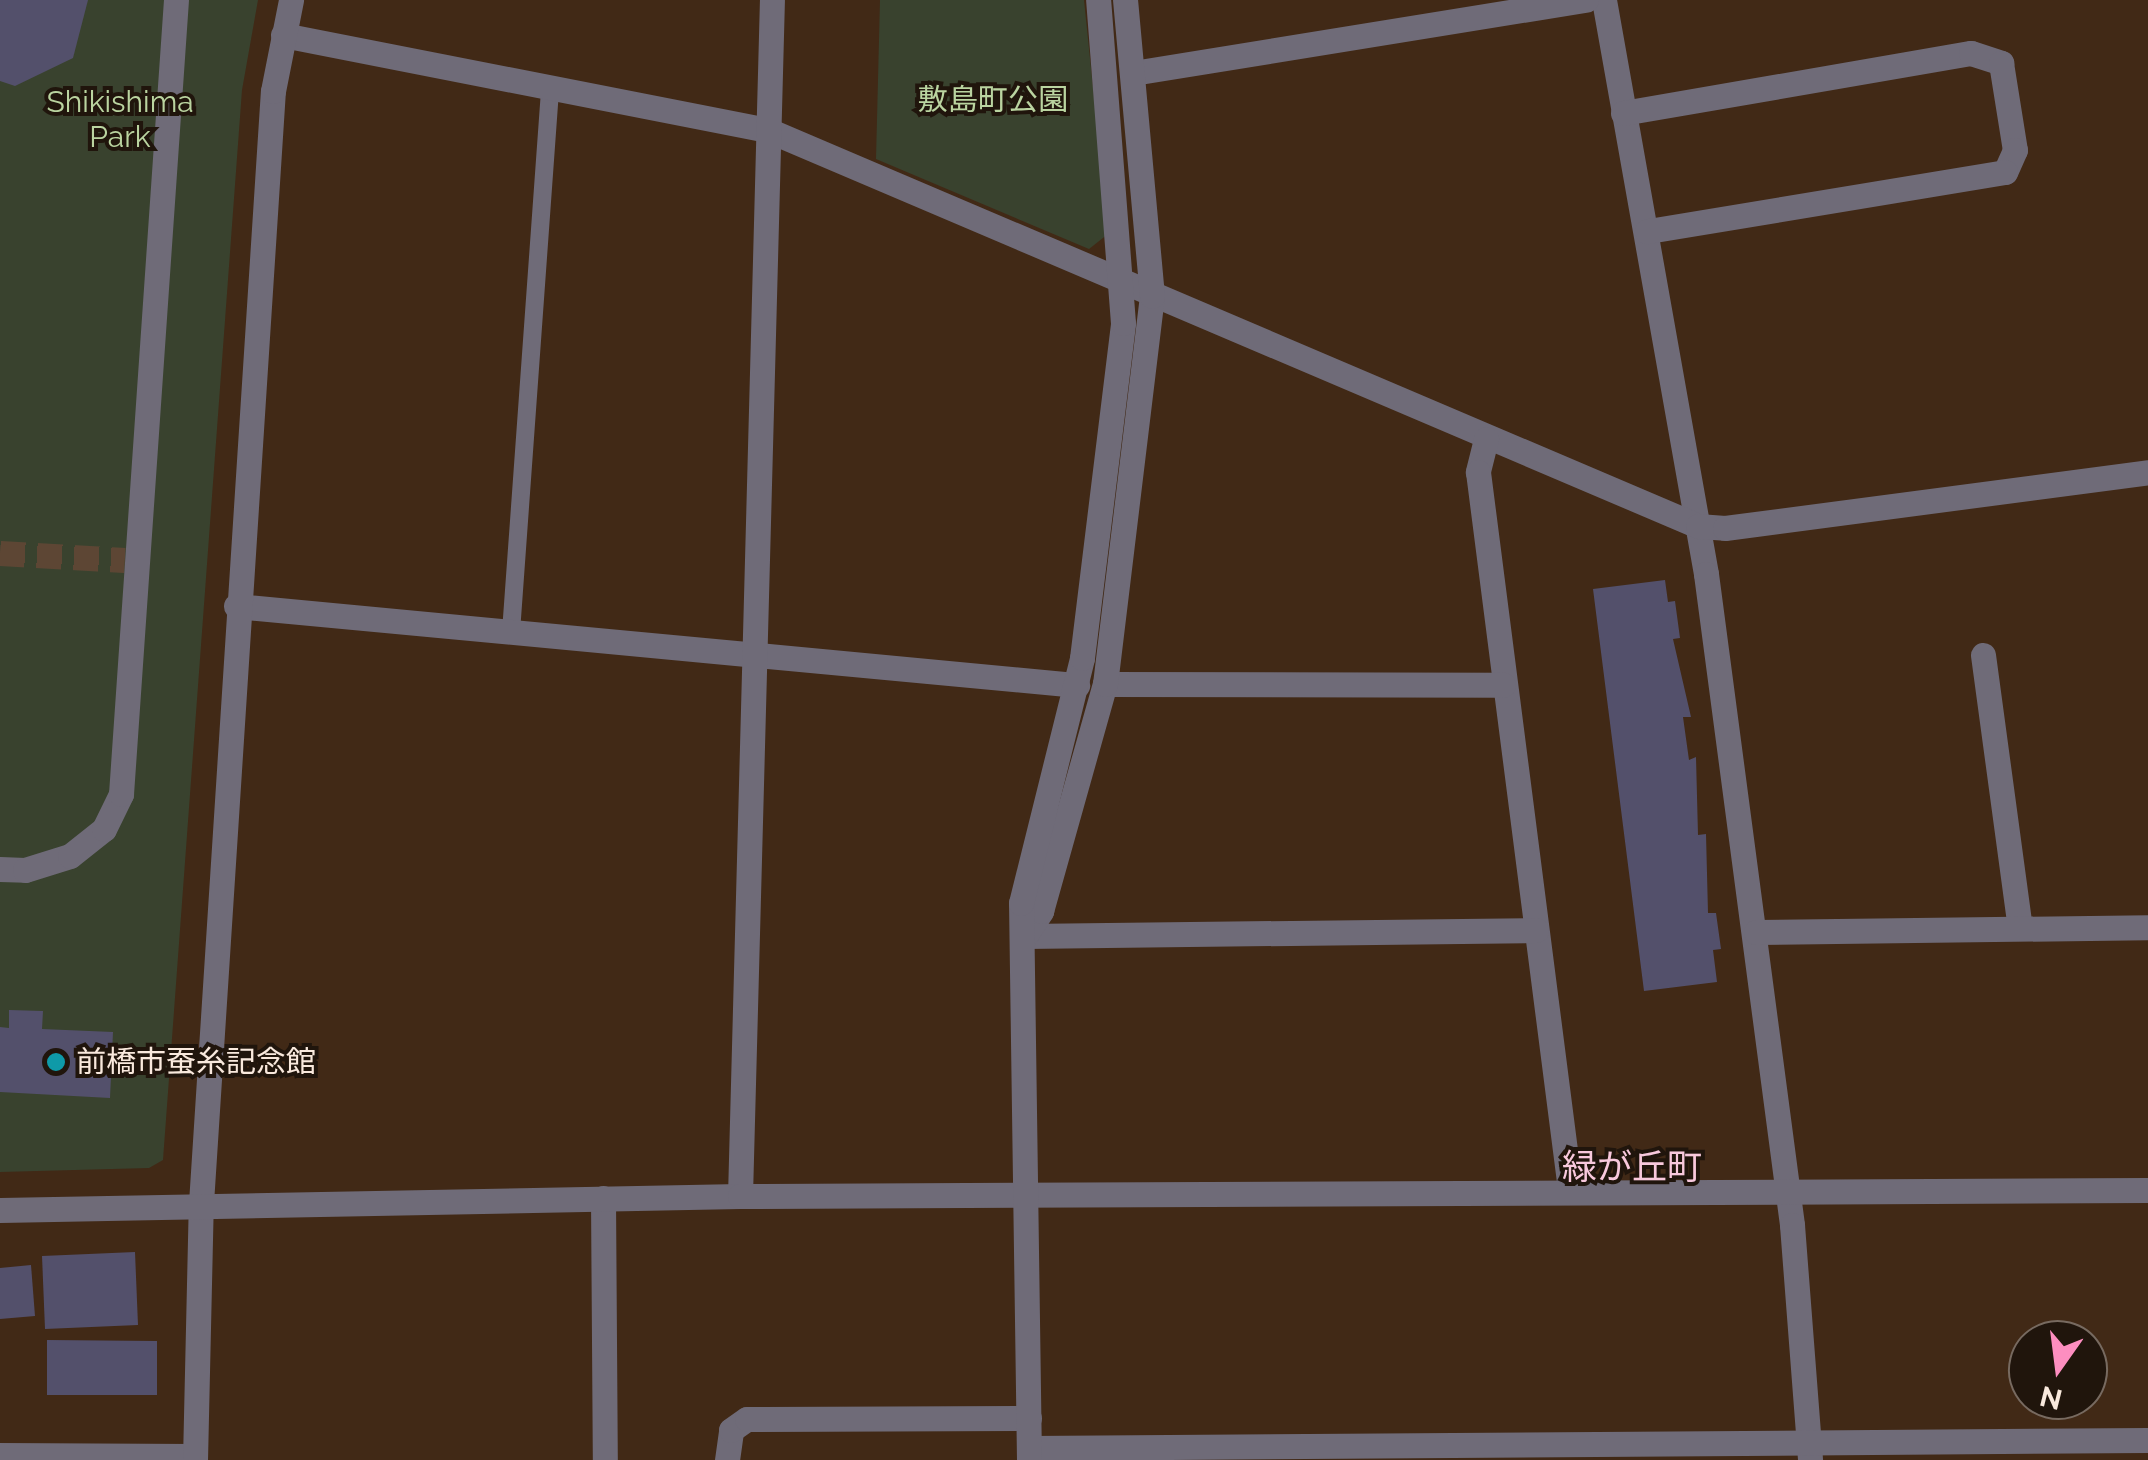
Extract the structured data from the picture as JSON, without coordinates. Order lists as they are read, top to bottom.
{
  "districts": ["緑が丘町"],
  "parks": ["敷島町公園", "Shikishima Park"],
  "places": ["前橋市蚕糸記念館"],
  "north": "bottom"
}
